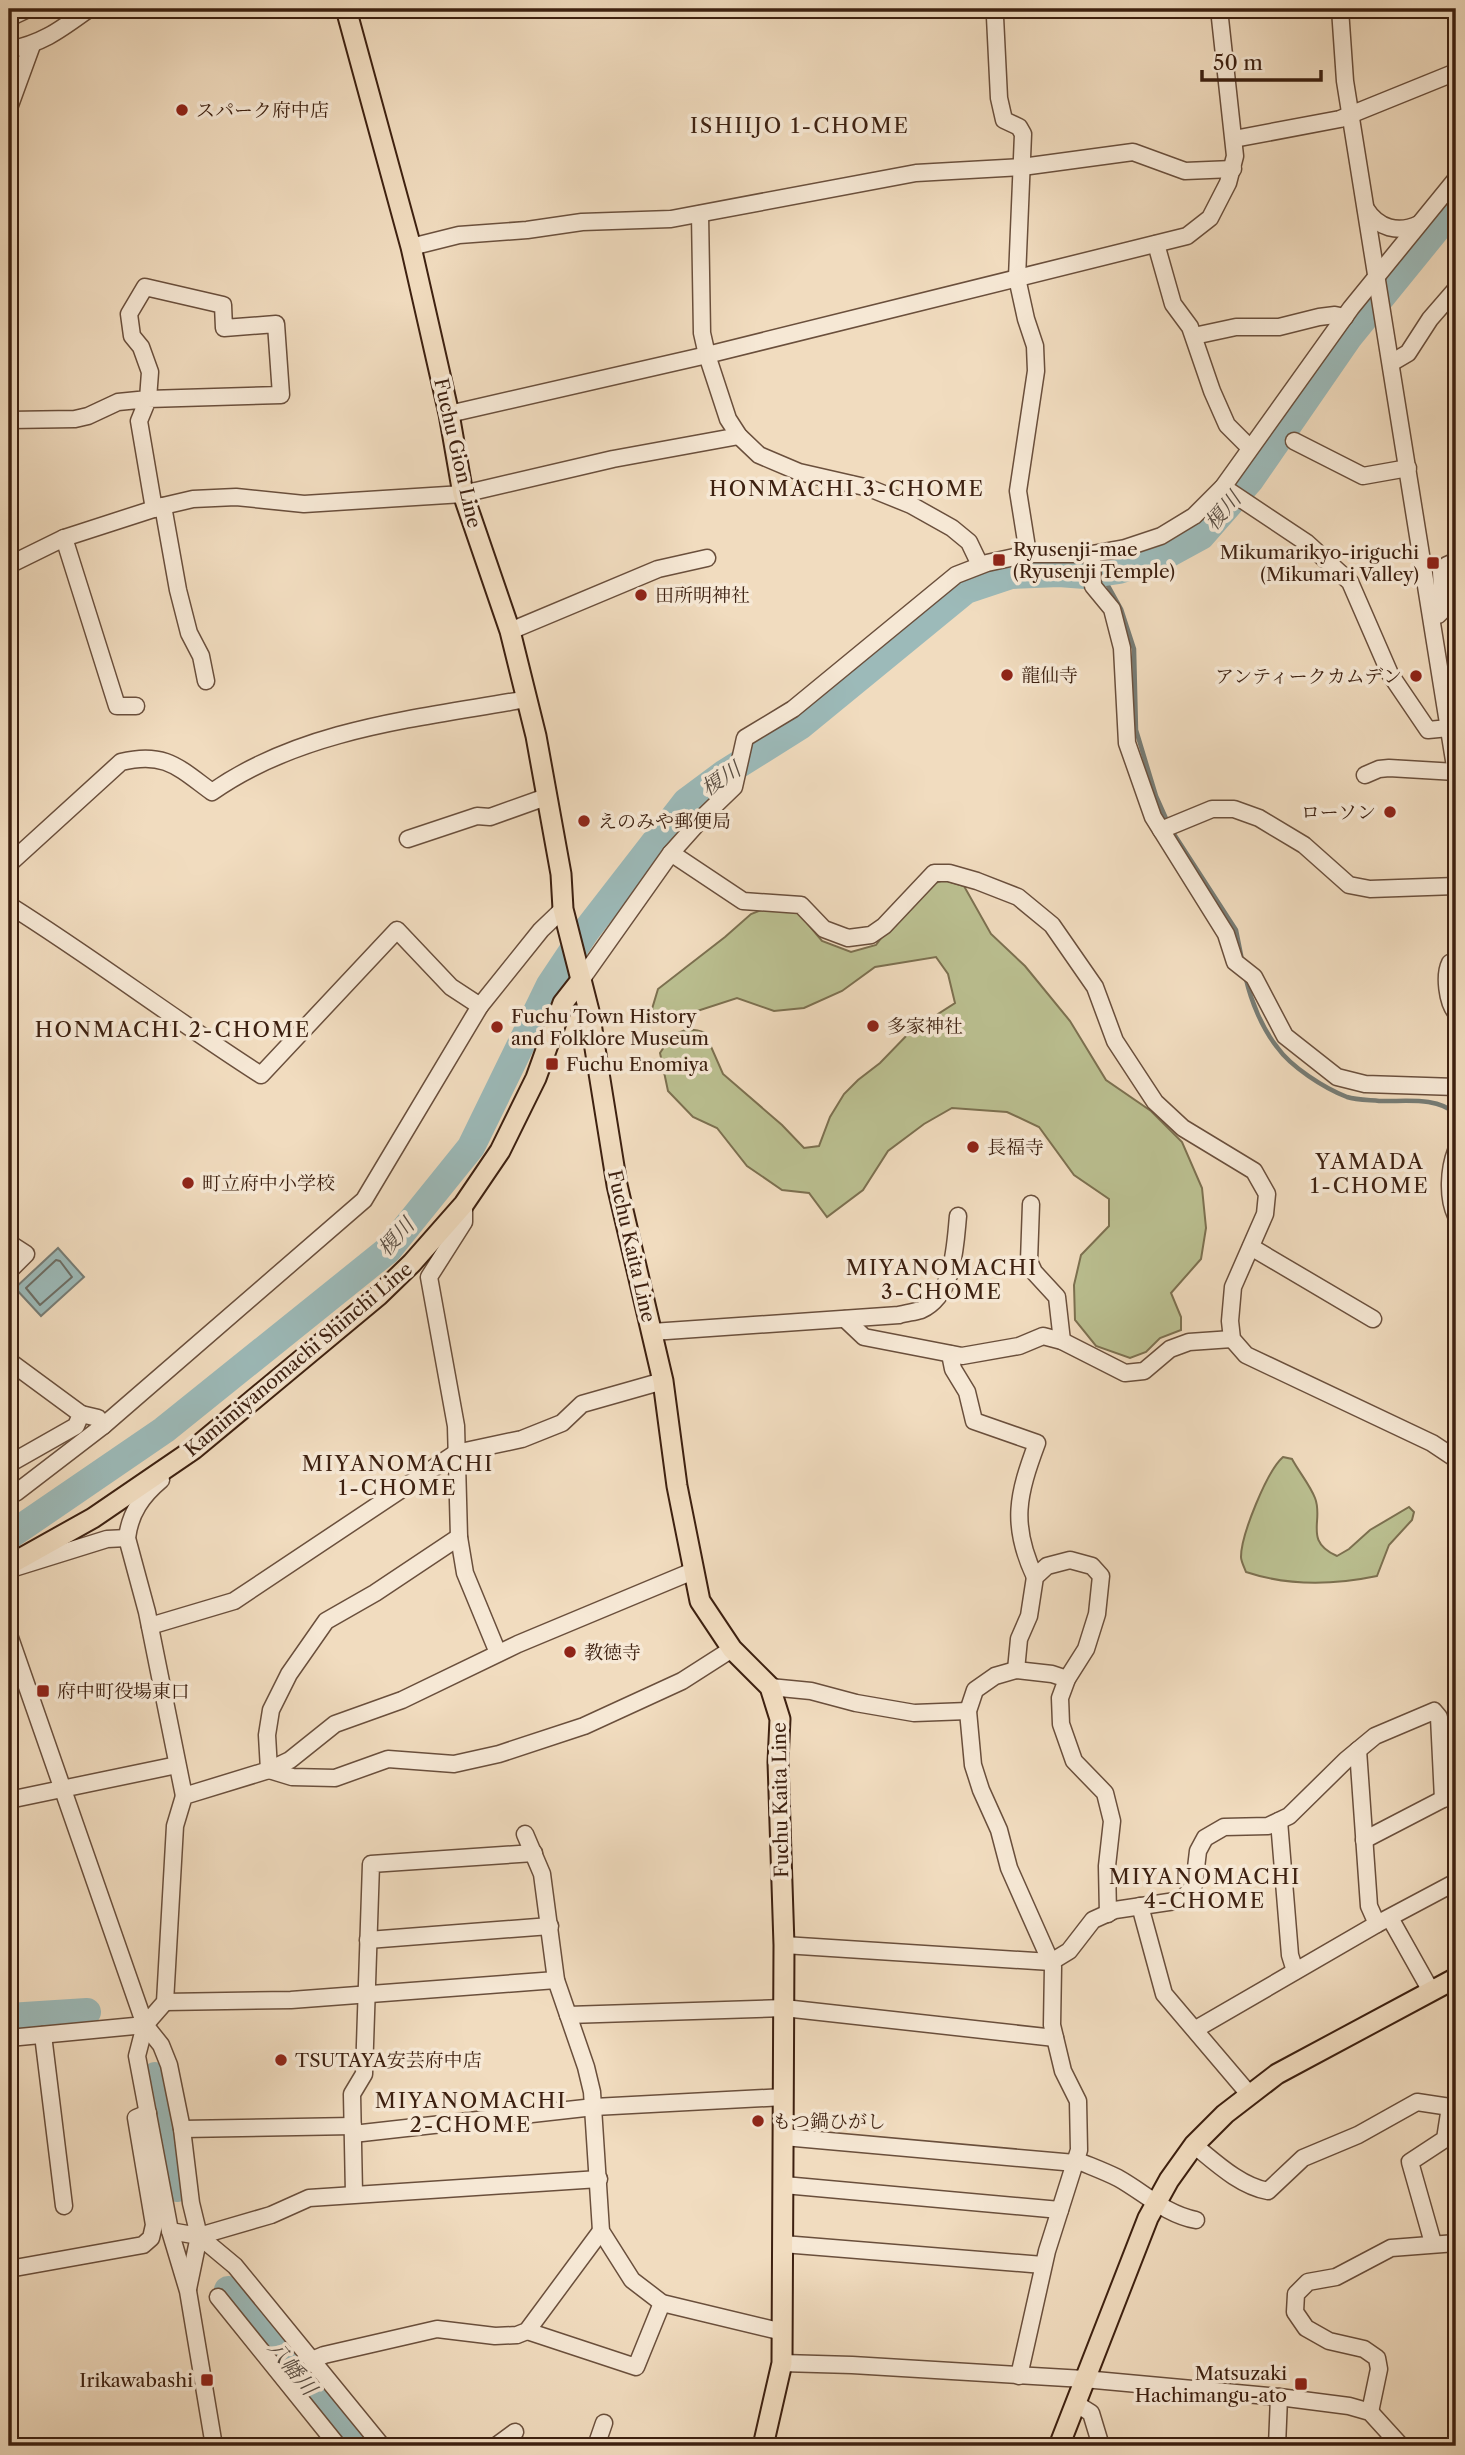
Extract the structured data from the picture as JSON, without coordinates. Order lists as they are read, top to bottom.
{
  "streets": {
    "main road": ["Fuchu Gion Line", "Fuchu Kaita Line", "Kamimiyanomachi Shinchi Line"]
  },
  "crossings": [
    ["Fuchu Gion Line", "Fuchu Kaita Line"],
    ["Fuchu Gion Line", "Kamimiyanomachi Shinchi Line"],
    ["Fuchu Kaita Line", "Kamimiyanomachi Shinchi Line"]
  ],
  "districts": [
    "ISHIIJO 1-CHOME",
    "HONMACHI 3-CHOME",
    "HONMACHI 2-CHOME",
    "YAMADA 1-CHOME",
    "MIYANOMACHI 3-CHOME",
    "MIYANOMACHI 1-CHOME",
    "MIYANOMACHI 4-CHOME",
    "MIYANOMACHI 2-CHOME"
  ],
  "water": ["榎川", "八幡川"],
  "places": {
    "other": [
      "スパーク府中店",
      "田所明神社",
      "龍仙寺",
      "アンティークカムデン",
      "ローソン",
      "えのみや郵便局",
      "多家神社",
      "Fuchu Town History and Folklore Museum",
      "長福寺",
      "町立府中小学校",
      "教徳寺",
      "TSUTAYA安芸府中店",
      "もつ鍋ひがし"
    ],
    "transit": [
      "Ryusenji-mae (Ryusenji Temple)",
      "Mikumarikyo-iriguchi (Mikumari Valley)",
      "Fuchu Enomiya",
      "府中町役場東口",
      "Irikawabashi",
      "Matsuzaki Hachimangu-ato"
    ]
  },
  "scale_bar": "50 m"
}
